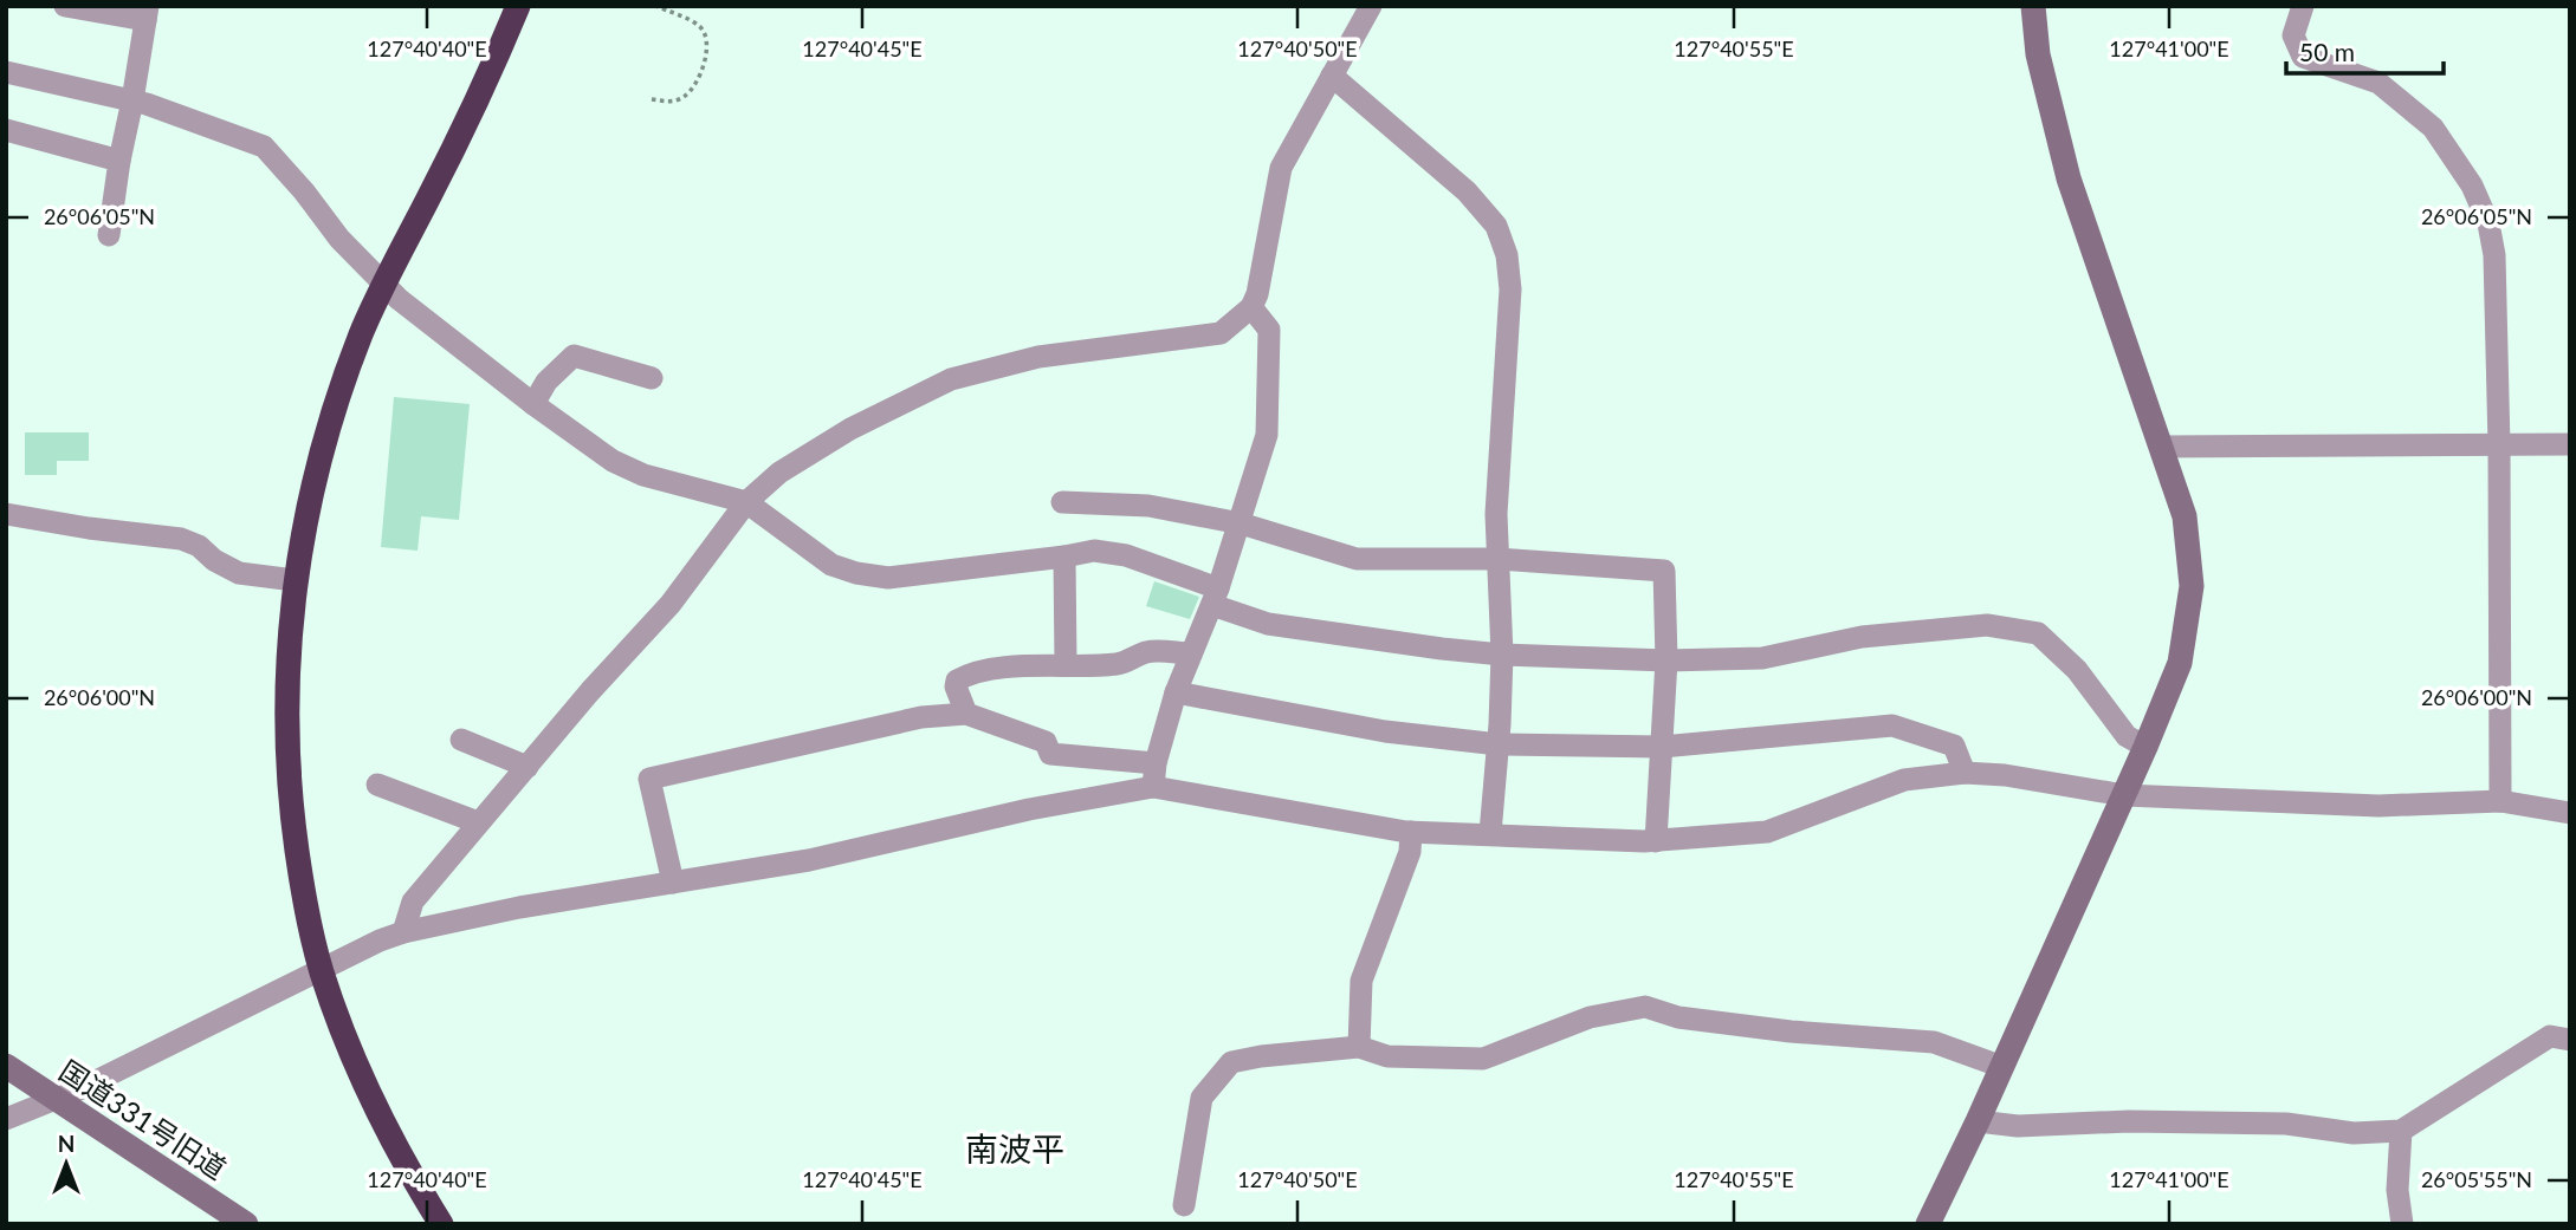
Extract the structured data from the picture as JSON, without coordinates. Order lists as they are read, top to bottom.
{
  "streets": {
    "street": ["国道331号旧道"]
  },
  "districts": ["南波平"],
  "scale_bar": "50 m",
  "north": "top",
  "coordinates": [
    "127°40'40\"E",
    "127°40'45\"E",
    "127°40'50\"E",
    "127°40'55\"E",
    "127°41'00\"E",
    "26°06'05\"N",
    "26°06'00\"N",
    "26°05'55\"N"
  ]
}
